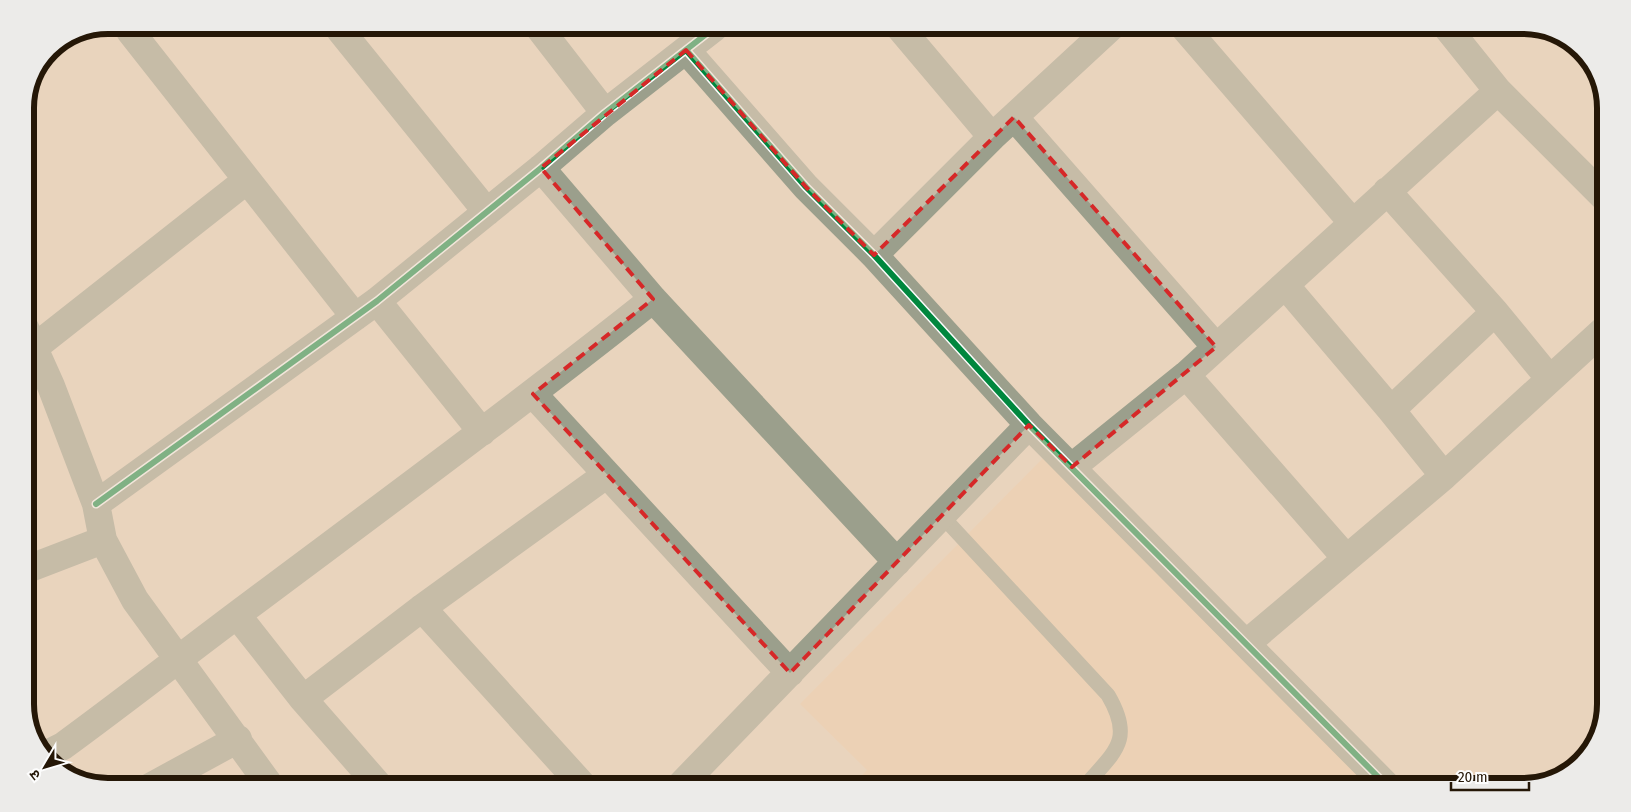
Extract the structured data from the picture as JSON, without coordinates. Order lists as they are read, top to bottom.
{
  "scale_bar": "20 m",
  "north": "bottom left"
}
